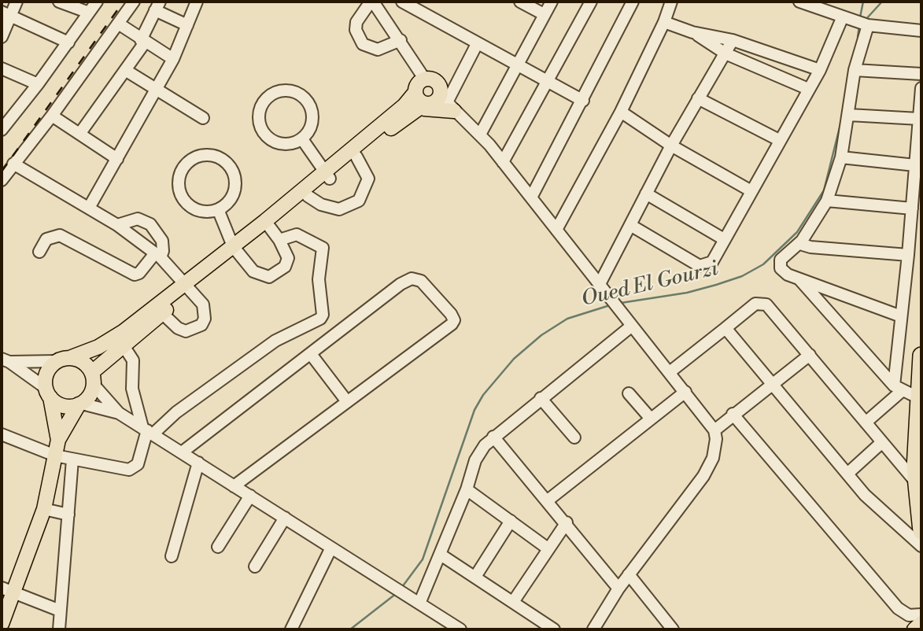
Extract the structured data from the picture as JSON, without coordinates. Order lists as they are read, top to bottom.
{
  "water": ["Oued El Gourzi"]
}
